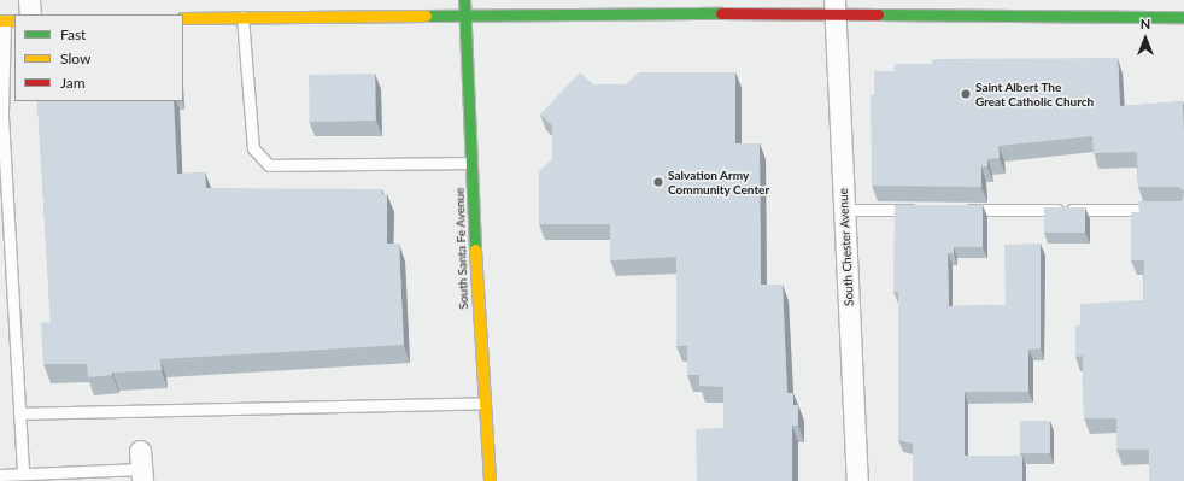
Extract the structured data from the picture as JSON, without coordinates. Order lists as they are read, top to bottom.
{
  "streets": {
    "main road": ["South Santa Fe Avenue"],
    "street": ["South Chester Avenue"]
  },
  "places": ["Saint Albert The Great Catholic Church", "Salvation Army Community Center"],
  "legend": ["Fast", "Slow", "Jam"],
  "north": "top"
}
